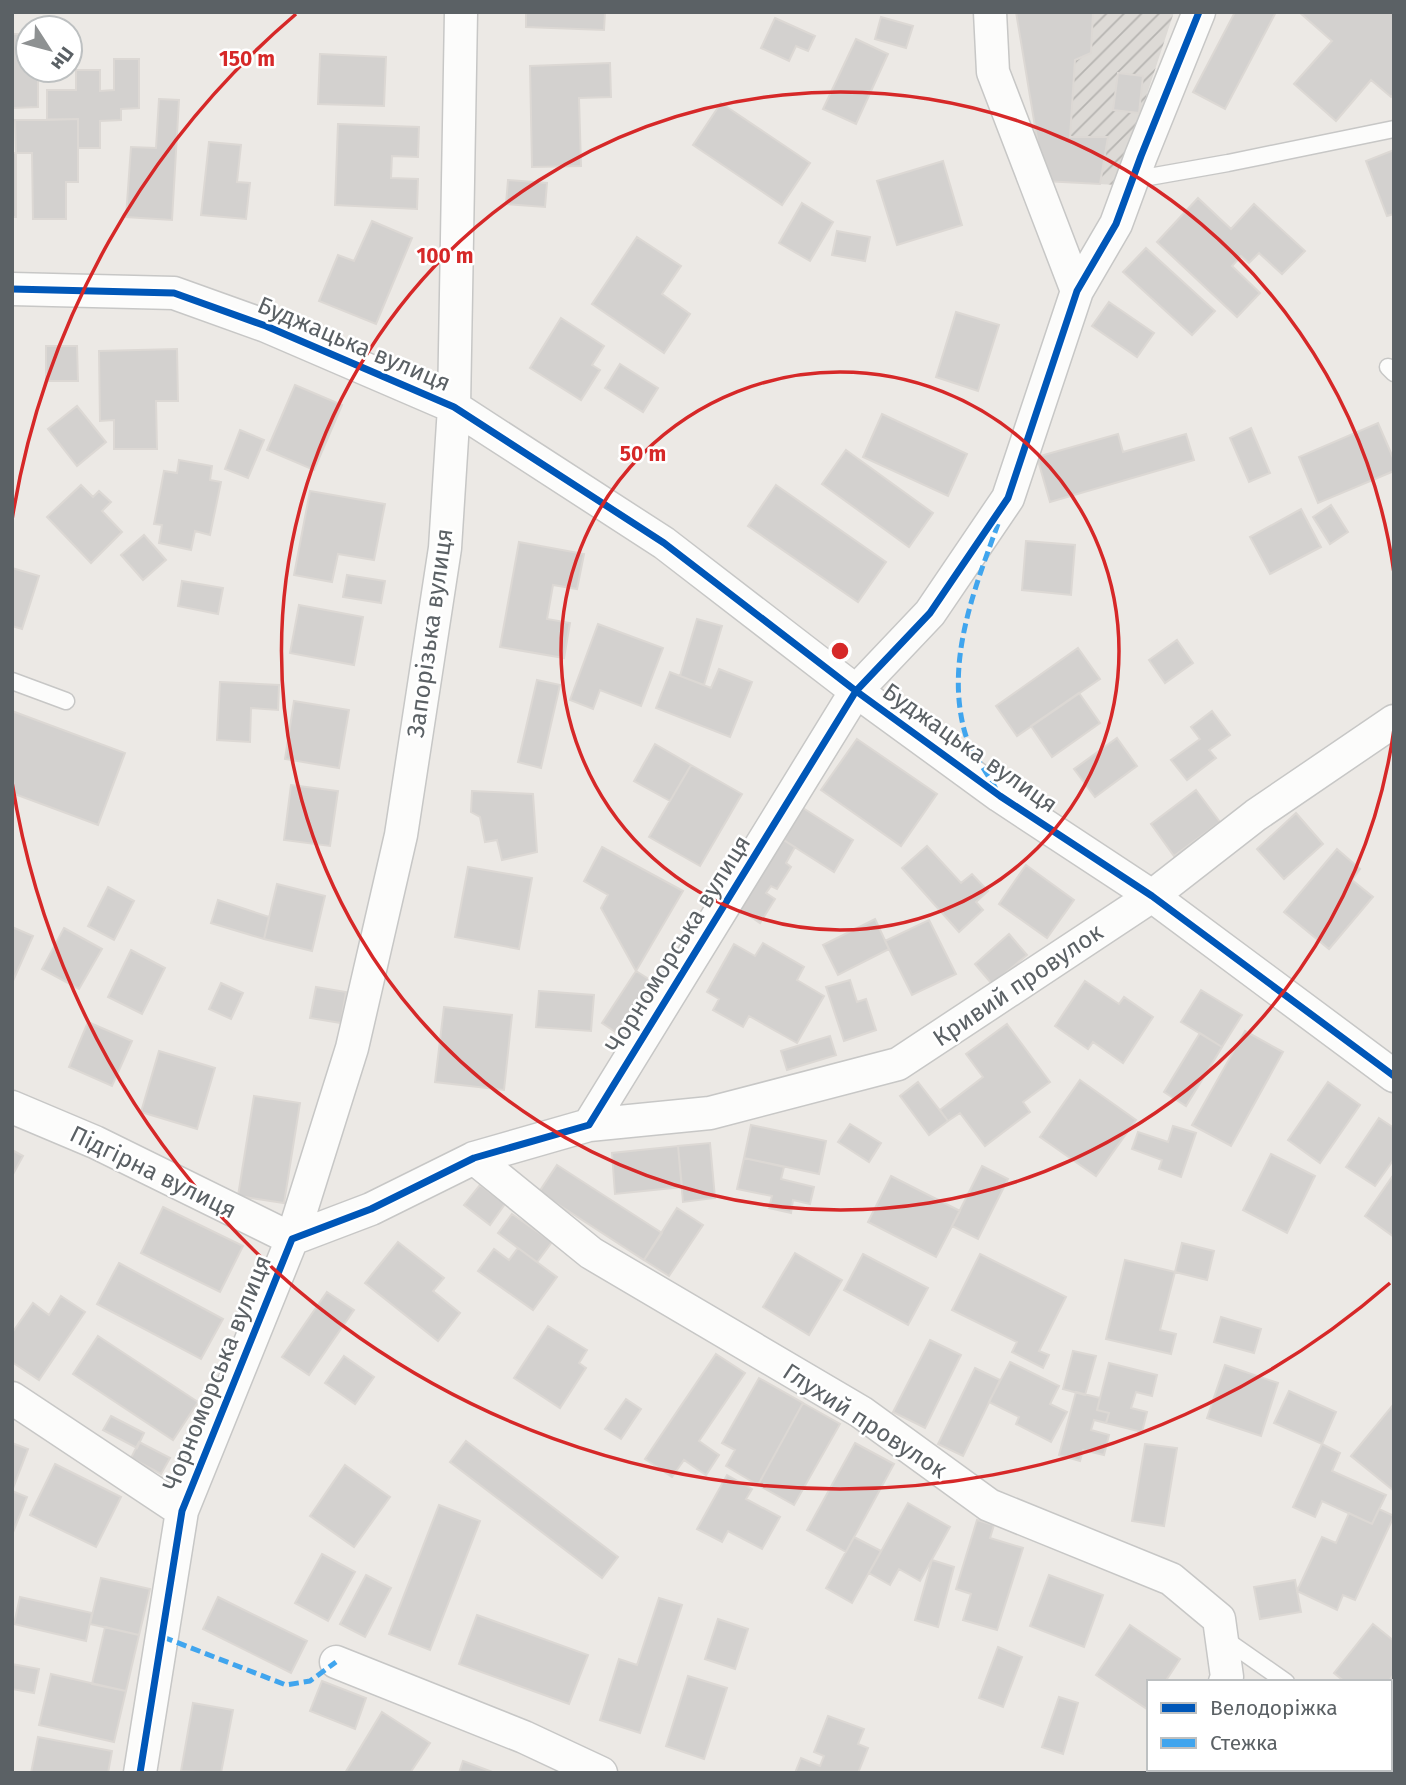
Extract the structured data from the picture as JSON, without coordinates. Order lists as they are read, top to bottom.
{
  "streets": {
    "street": [
      "Буджацька вулиця",
      "Запорізька вулиця",
      "Чорноморська вулиця",
      "Кривий провулок",
      "Підгірна вулиця",
      "Глухий провулок"
    ]
  },
  "crossings": [
    ["Буджацька вулиця", "Запорізька вулиця"],
    ["Буджацька вулиця", "Чорноморська вулиця"],
    ["Буджацька вулиця", "Кривий провулок"],
    ["Запорізька вулиця", "Чорноморська вулиця"],
    ["Запорізька вулиця", "Підгірна вулиця"],
    ["Чорноморська вулиця", "Кривий провулок"],
    ["Чорноморська вулиця", "Підгірна вулиця"],
    ["Чорноморська вулиця", "Глухий провулок"]
  ],
  "legend": ["Велодоріжка", "Стежка"],
  "north": "bottom right",
  "rings": ["150 m", "100 m", "50 m"]
}
